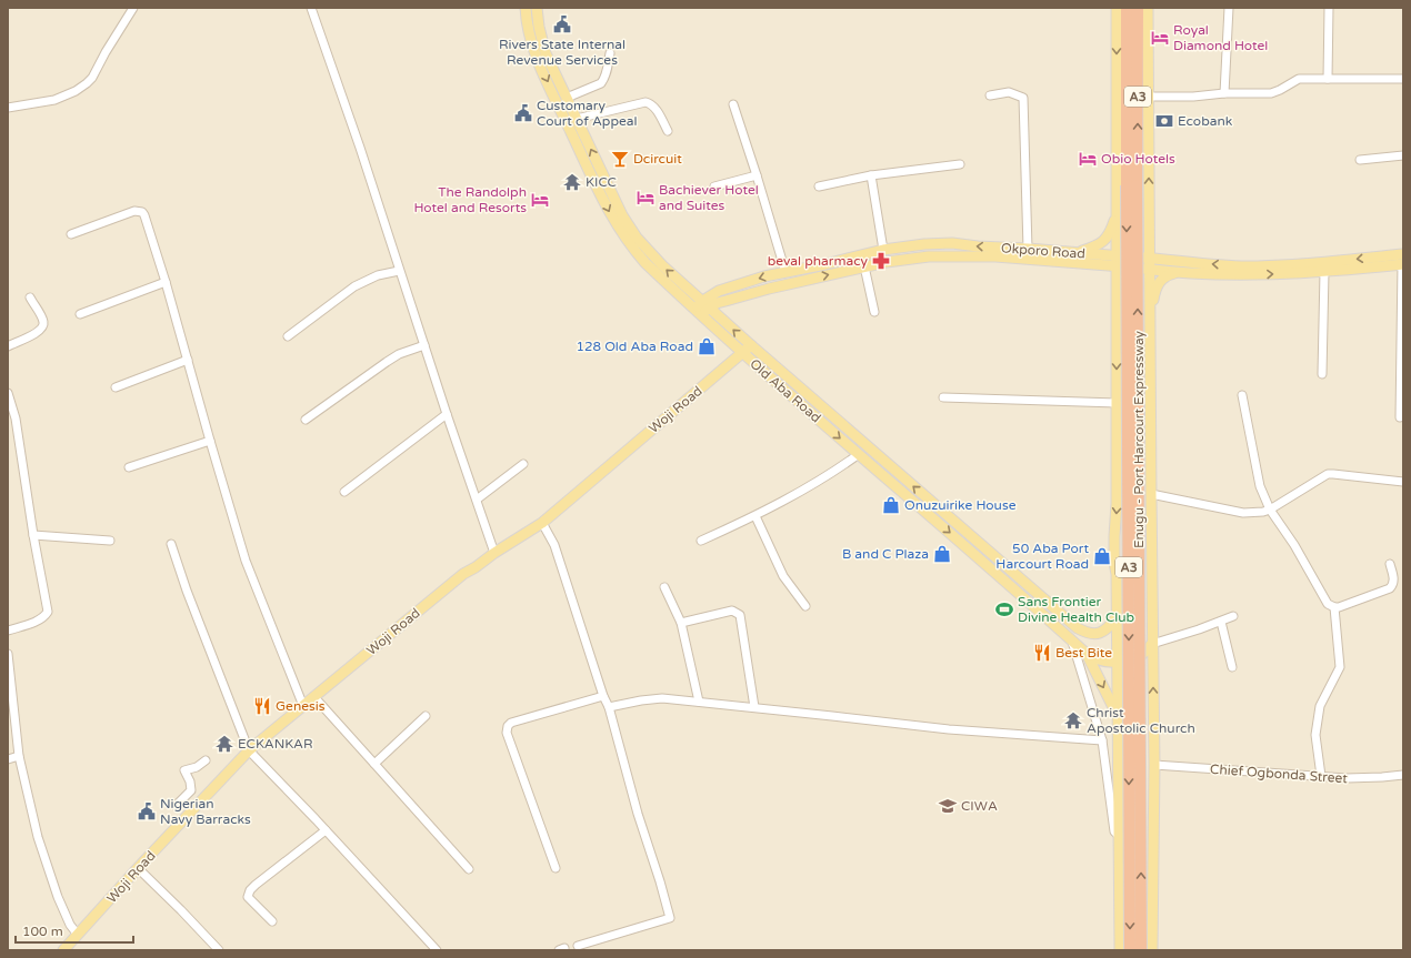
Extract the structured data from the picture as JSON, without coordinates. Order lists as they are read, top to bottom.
{
  "streets": {
    "highway": ["A3", "Enugu - Port Harcourt Expressway"],
    "main road": ["Okporo Road", "Old Aba Road", "Woji Road"],
    "street": ["Chief Ogbonda Street"]
  },
  "crossings": [
    ["Okporo Road", "Old Aba Road"],
    ["Old Aba Road", "Woji Road"]
  ],
  "places": {
    "public building": ["Rivers State Internal Revenue Services", "Customary Court of Appeal", "Nigerian Navy Barracks"],
    "hotel": [
      "Royal Diamond Hotel",
      "Obio Hotels",
      "Bachiever Hotel and Suites",
      "The Randolph Hotel and Resorts"
    ],
    "bank": ["Ecobank"],
    "bar": ["Dcircuit"],
    "temple": ["KICC", "Christ Apostolic Church", "ECKANKAR"],
    "pharmacy": ["beval pharmacy"],
    "shop": [
      "128 Old Aba Road",
      "Onuzuirike House",
      "B and C Plaza",
      "50 Aba Port Harcourt Road"
    ],
    "sports": ["Sans Frontier Divine Health Club"],
    "restaurant": ["Best Bite", "Genesis"],
    "school or university": ["CIWA"]
  },
  "scale_bar": "100 m"
}
